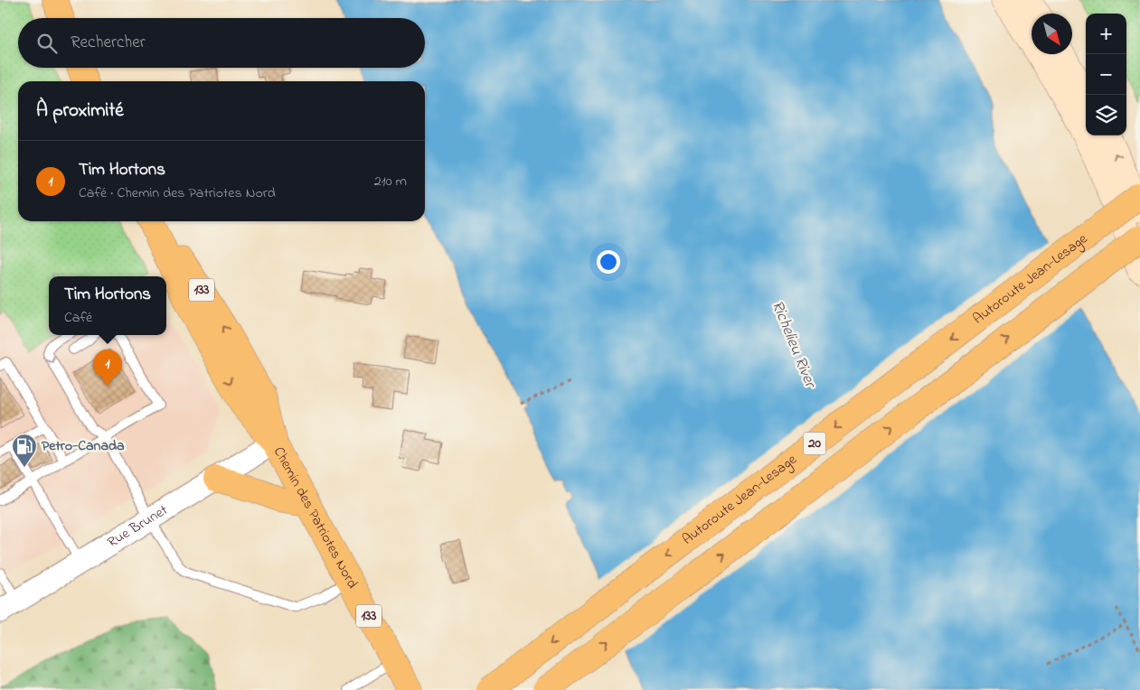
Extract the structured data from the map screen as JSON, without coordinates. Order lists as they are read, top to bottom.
{
  "streets": {
    "main road": [
      "Autoroute Jean-Lesage",
      "133",
      "20",
      "Chemin des Patriotes Nord"
    ],
    "street": ["Rue Brunet"]
  },
  "crossings": [
    ["Chemin des Patriotes Nord", "Rue Brunet"]
  ],
  "water": ["Richelieu River"],
  "places": {
    "fuel station": ["Petro-Canada"]
  },
  "north": "bottom right",
  "page": {
    "map_buttons": ["+", "−"],
    "search": "Rechercher",
    "heading": "À proximité",
    "list": [
      {
        "mark": "1",
        "name": "Tim Hortons",
        "note": "Café · Chemin des Patriotes Nord",
        "value": "210 m"
      }
    ],
    "popup": ["Tim Hortons", "Café"],
    "pins": "1"
  }
}
